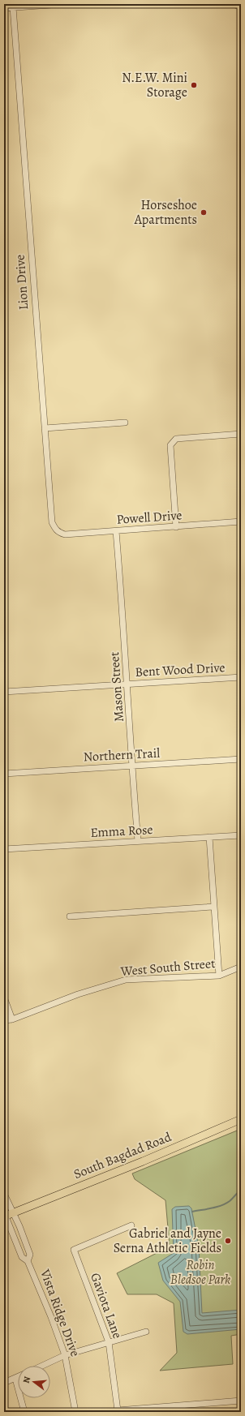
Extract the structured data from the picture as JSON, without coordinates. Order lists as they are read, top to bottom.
{
  "streets": {
    "main road": ["South Bagdad Road"],
    "street": [
      "Lion Drive",
      "Powell Drive",
      "Bent Wood Drive",
      "Mason Street",
      "Northern Trail",
      "Emma Rose",
      "West South Street",
      "Gaviota Lane",
      "Vista Ridge Drive"
    ]
  },
  "crossings": [
    ["Lion Drive", "Powell Drive"],
    ["Powell Drive", "Mason Street"],
    ["Bent Wood Drive", "Mason Street"],
    ["Mason Street", "Northern Trail"],
    ["Mason Street", "Emma Rose"],
    ["South Bagdad Road", "Vista Ridge Drive"]
  ],
  "parks": ["Robin Bledsoe Park"],
  "places": ["N.E.W. Mini Storage", "Horseshoe Apartments", "Gabriel and Jayne Serna Athletic Fields"],
  "north": "left"
}
